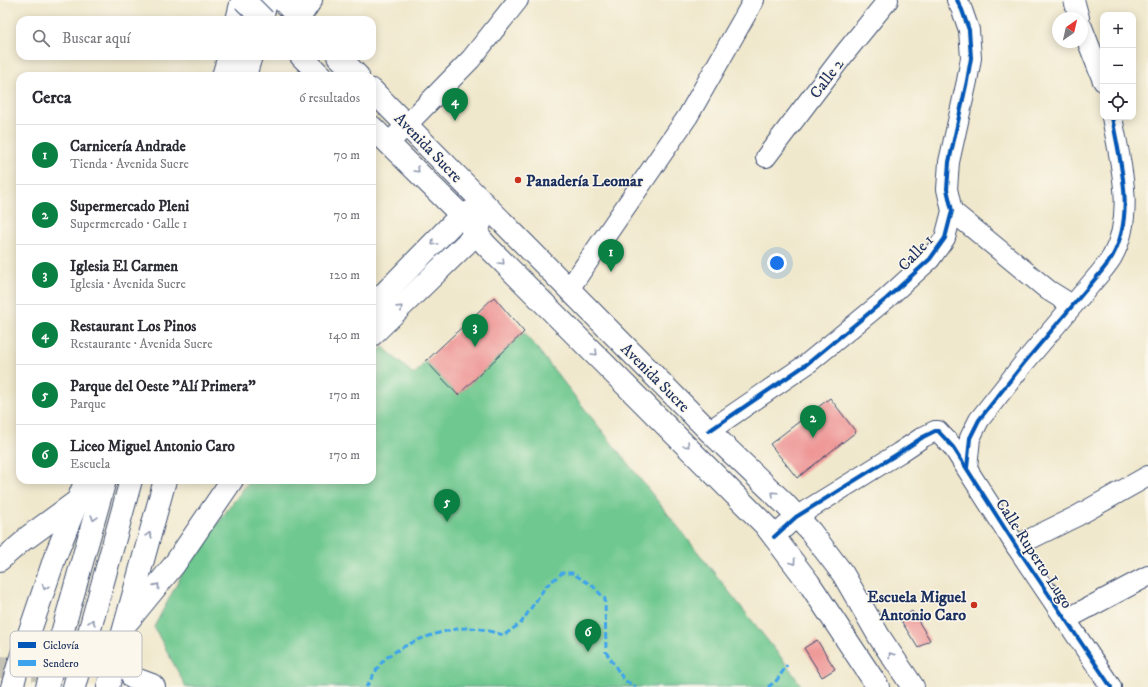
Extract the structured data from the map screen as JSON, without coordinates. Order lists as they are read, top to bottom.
{
  "streets": {
    "main road": ["Avenida Sucre"],
    "street": ["Calle 2", "Calle 1", "Calle Ruperto Lugo"]
  },
  "crossings": [
    ["Avenida Sucre", "Calle 1"],
    ["Avenida Sucre", "Calle Ruperto Lugo"]
  ],
  "places": ["Panadería Leomar", "Escuela Miguel Antonio Caro"],
  "legend": ["Ciclovía", "Sendero"],
  "north": "top right",
  "page": {
    "map_buttons": ["+", "−"],
    "search": "Buscar aquí",
    "heading": ["Cerca", "6 resultados"],
    "pins": [
      "4",
      "1",
      "3",
      "2",
      "5",
      "6"
    ],
    "list": [
      {
        "mark": "1",
        "name": "Carnicería Andrade",
        "note": "Tienda · Avenida Sucre",
        "value": "70 m"
      },
      {
        "mark": "2",
        "name": "Supermercado Pleni",
        "note": "Supermercado · Calle 1",
        "value": "70 m"
      },
      {
        "mark": "3",
        "name": "Iglesia El Carmen",
        "note": "Iglesia · Avenida Sucre",
        "value": "120 m"
      },
      {
        "mark": "4",
        "name": "Restaurant Los Pinos",
        "note": "Restaurante · Avenida Sucre",
        "value": "140 m"
      },
      {
        "mark": "5",
        "name": "Parque del Oeste \"Alí Primera\"",
        "note": "Parque",
        "value": "170 m"
      },
      {
        "mark": "6",
        "name": "Liceo Miguel Antonio Caro",
        "note": "Escuela",
        "value": "170 m"
      }
    ]
  }
}
